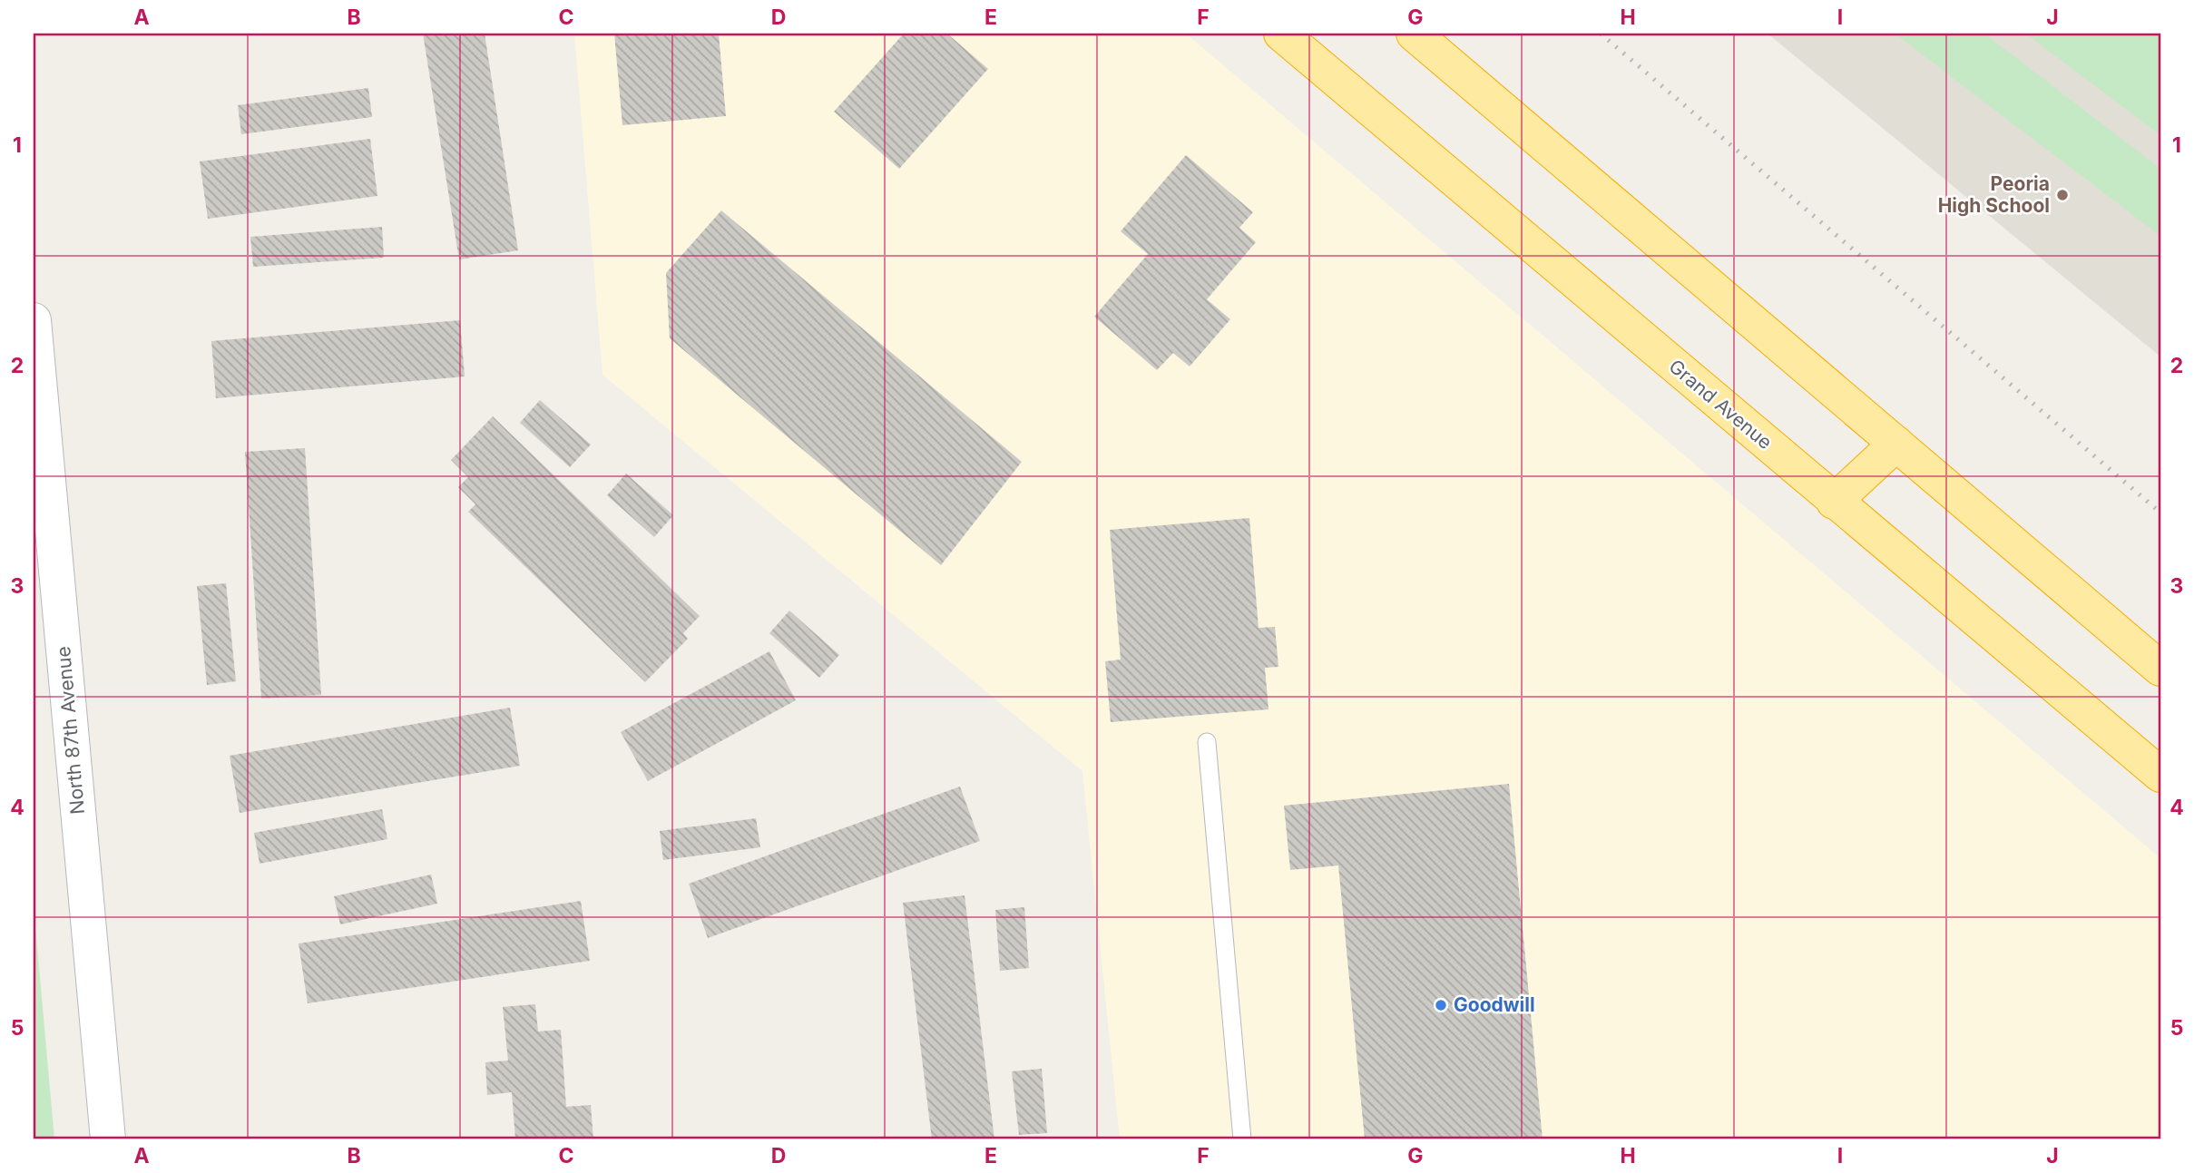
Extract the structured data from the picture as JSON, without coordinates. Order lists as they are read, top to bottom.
{
  "streets": {
    "highway": ["Grand Avenue"],
    "street": ["North 87th Avenue"]
  },
  "places": ["Peoria High School", "Goodwill"],
  "grid": {
    "columns": [
      "A",
      "B",
      "C",
      "D",
      "E",
      "F",
      "G",
      "H",
      "I",
      "J"
    ],
    "rows": [
      "1",
      "2",
      "3",
      "4",
      "5"
    ]
  }
}
